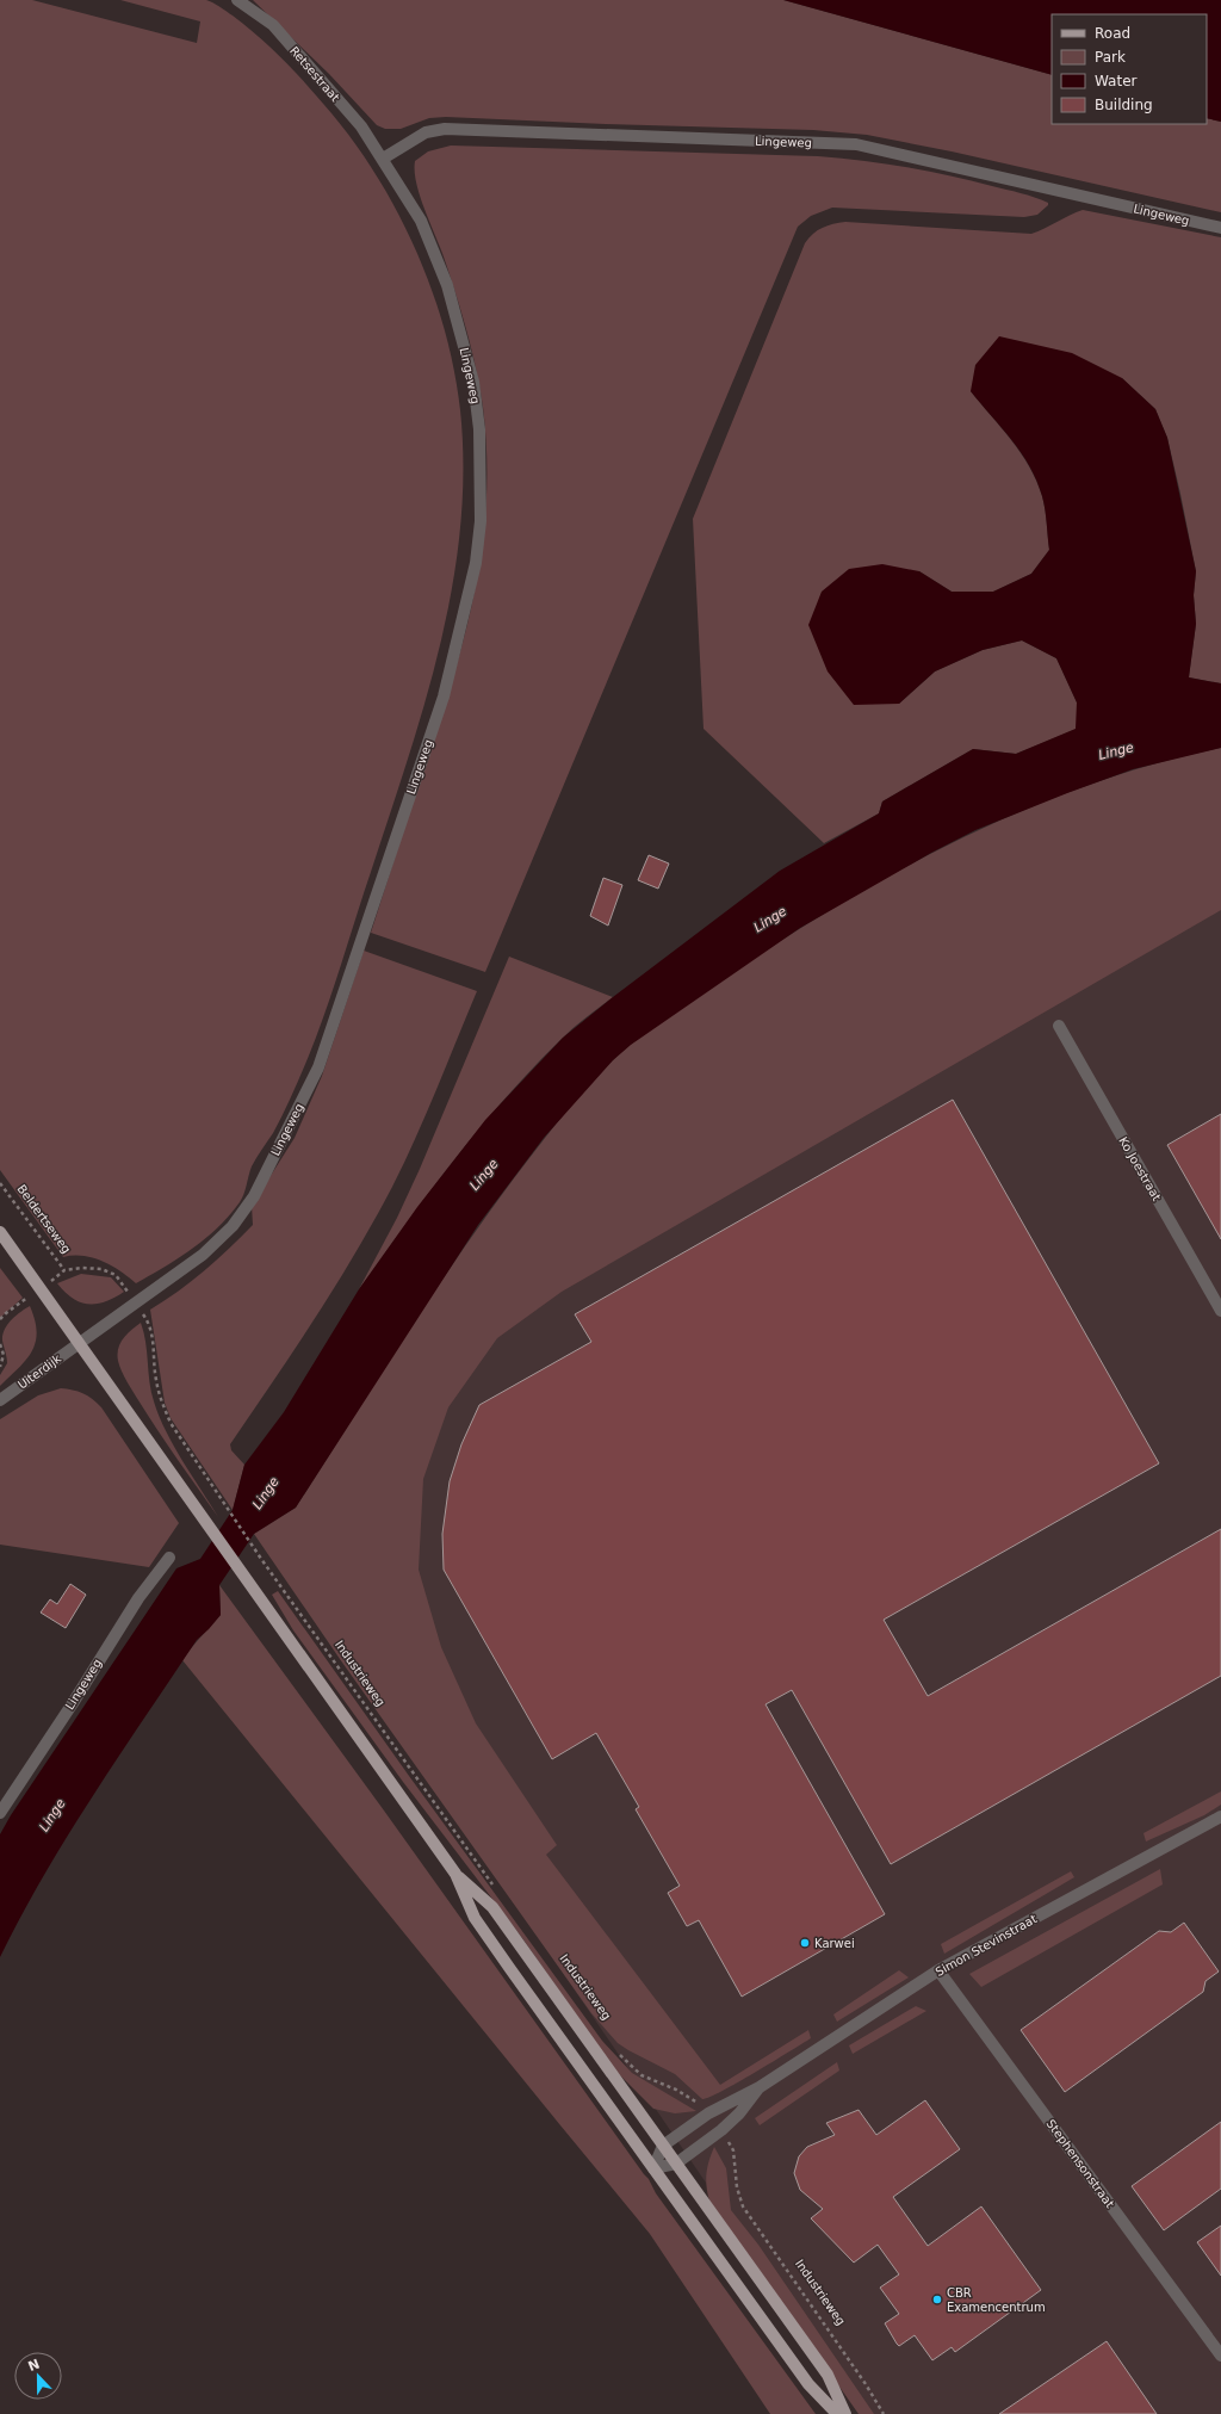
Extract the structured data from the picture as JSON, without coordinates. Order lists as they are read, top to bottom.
{
  "streets": {
    "street": [
      "Retsestraat",
      "Lingeweg",
      "Ko Joestraat",
      "Uiterdijk",
      "Simon Stevinstraat",
      "Stephensonstraat"
    ],
    "path": ["Beldertseweg", "Industrieweg"]
  },
  "crossings": [
    ["Retsestraat", "Lingeweg"],
    ["Lingeweg", "Beldertseweg"],
    ["Lingeweg", "Uiterdijk"],
    ["Lingeweg", "Industrieweg"],
    ["Beldertseweg", "Industrieweg"],
    ["Industrieweg", "Simon Stevinstraat"],
    ["Simon Stevinstraat", "Stephensonstraat"]
  ],
  "water": ["Linge"],
  "places": ["Karwei", "CBR Examencentrum"],
  "legend": [
    "Road",
    "Park",
    "Water",
    "Building"
  ],
  "north": "top"
}
